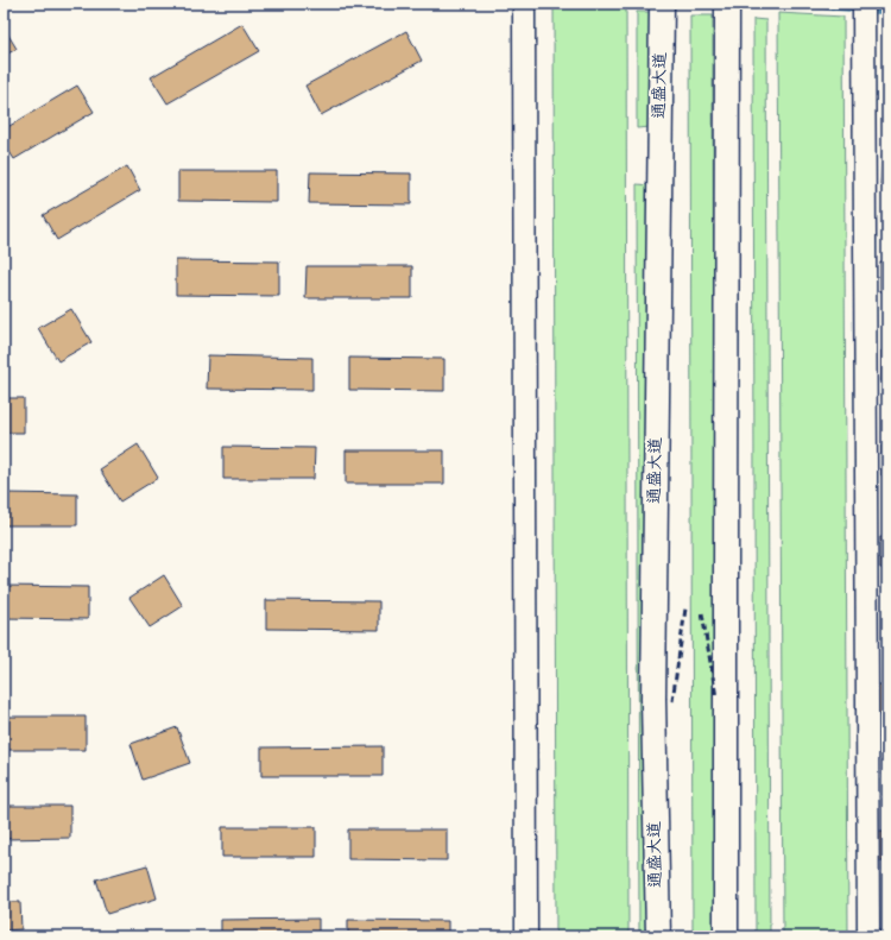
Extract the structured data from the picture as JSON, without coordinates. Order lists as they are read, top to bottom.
{
  "streets": {
    "main road": ["通盛大道"]
  }
}
